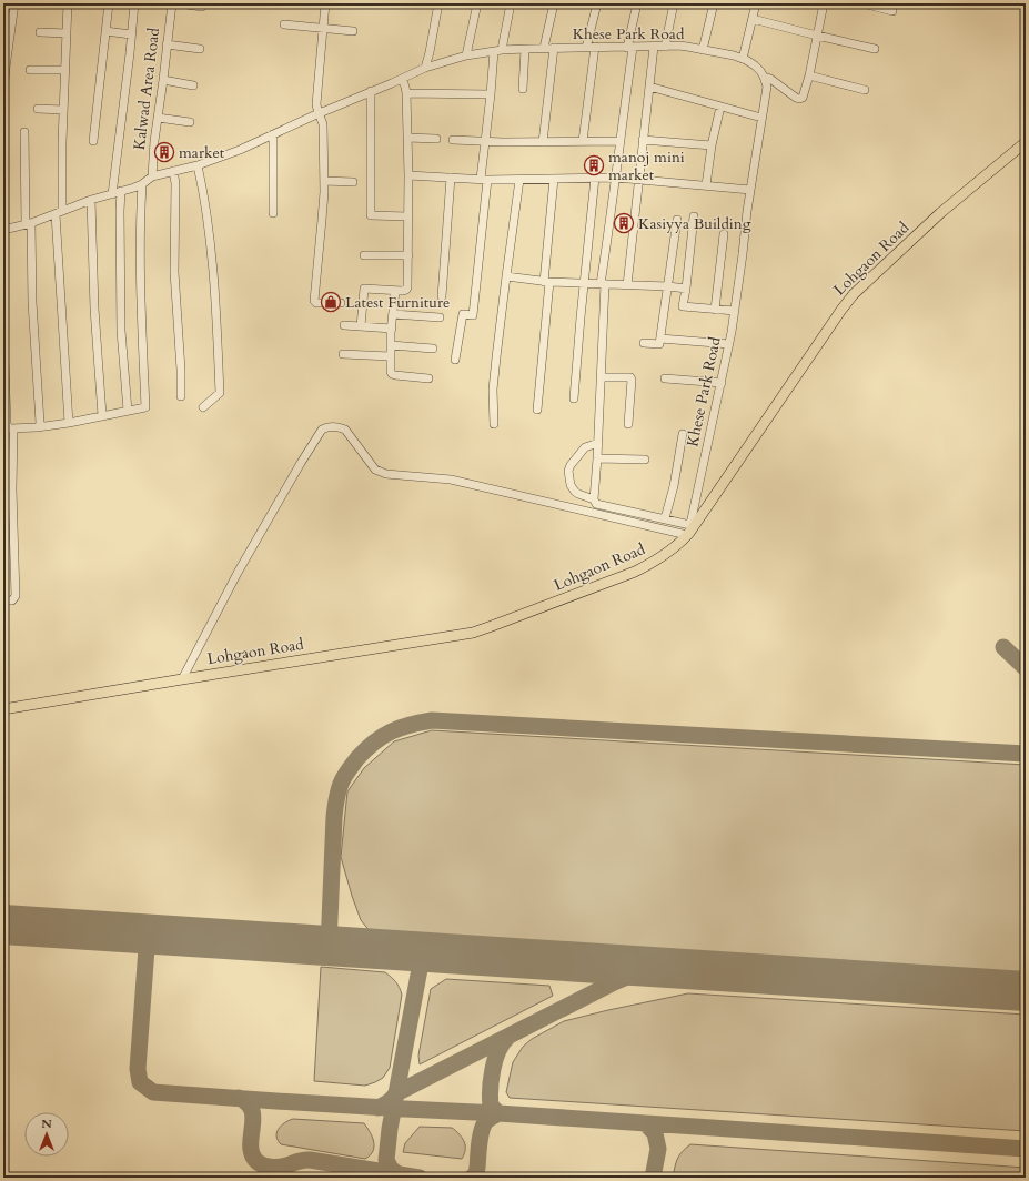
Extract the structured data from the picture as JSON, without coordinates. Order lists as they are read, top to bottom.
{
  "streets": {
    "main road": ["Lohgaon Road"],
    "street": ["Khese Park Road", "Kalwad Area Road"]
  },
  "crossings": [
    ["Khese Park Road", "Kalwad Area Road"],
    ["Khese Park Road", "Lohgaon Road"]
  ],
  "places": {
    "building": ["market", "manoj mini market", "Kasiyya Building"],
    "shop": ["Latest Furniture"]
  },
  "north": "top"
}
